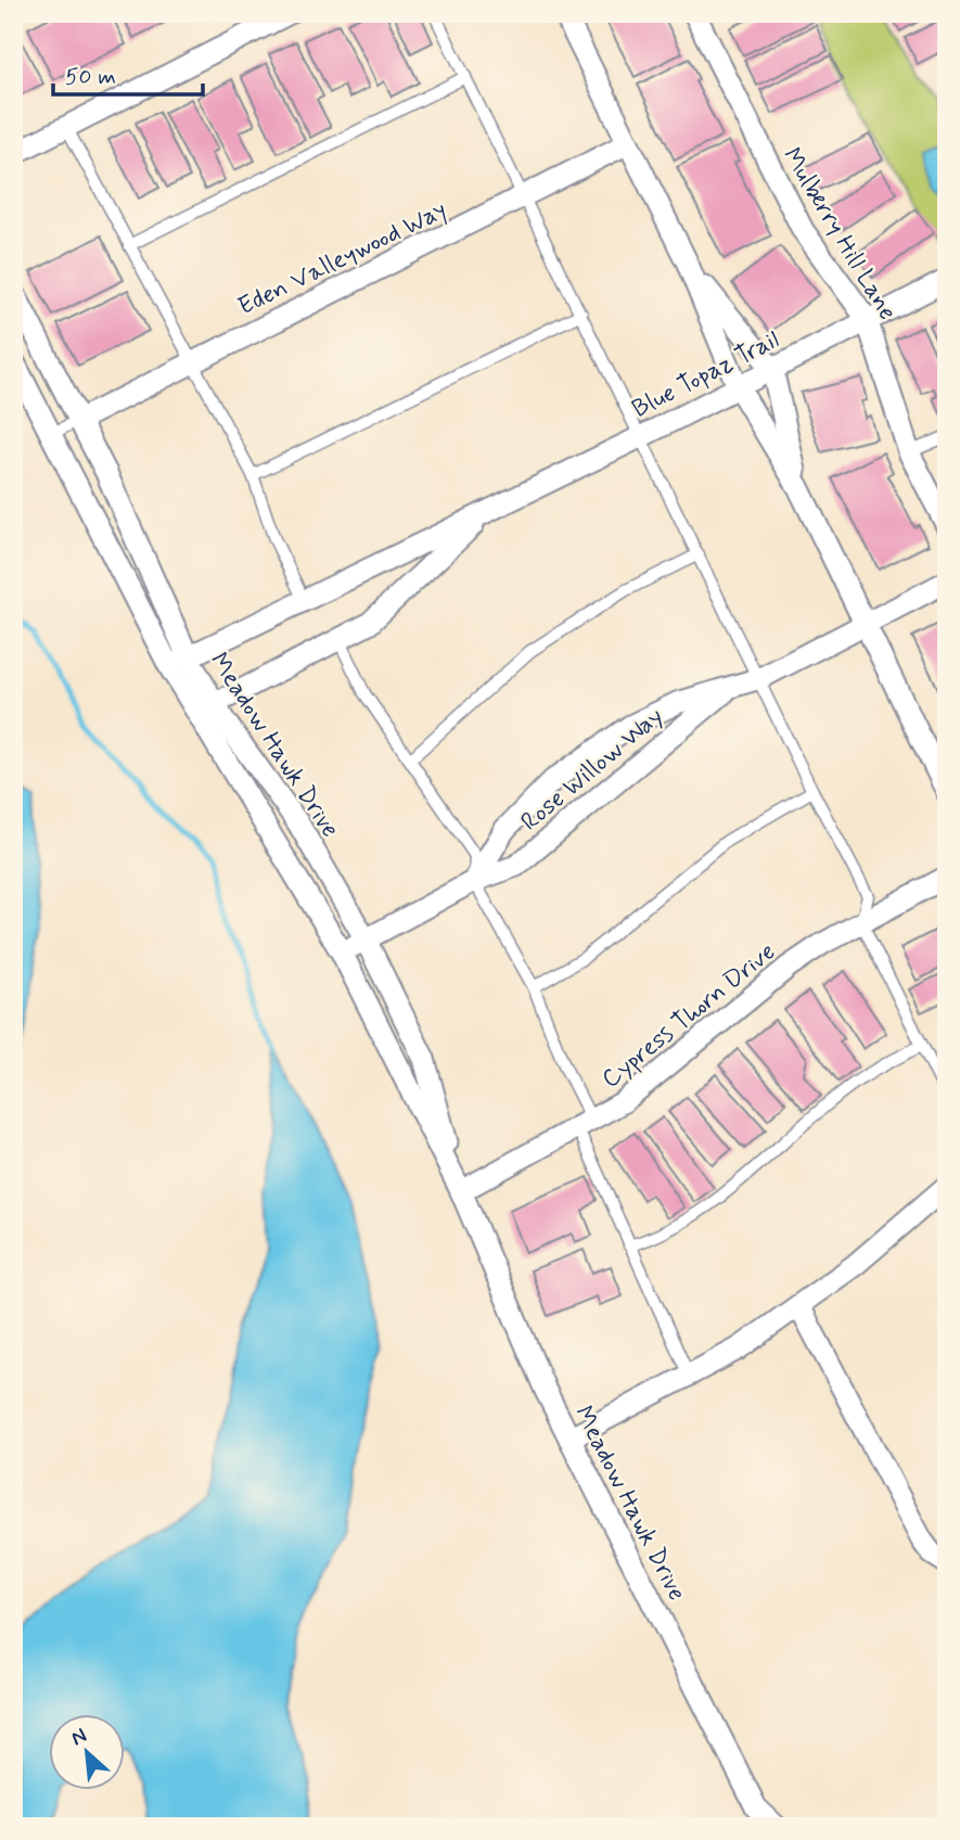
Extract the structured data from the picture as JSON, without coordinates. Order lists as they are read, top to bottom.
{
  "streets": {
    "street": [
      "Mulberry Hill Lane",
      "Eden Valleywood Way",
      "Blue Topaz Trail",
      "Meadow Hawk Drive",
      "Rose Willow Way",
      "Cypress Thorn Drive"
    ]
  },
  "crossings": [
    ["Mulberry Hill Lane", "Blue Topaz Trail"],
    ["Eden Valleywood Way", "Meadow Hawk Drive"],
    ["Blue Topaz Trail", "Meadow Hawk Drive"],
    ["Meadow Hawk Drive", "Rose Willow Way"],
    ["Meadow Hawk Drive", "Cypress Thorn Drive"]
  ],
  "scale_bar": "50 m",
  "north": "top left"
}
